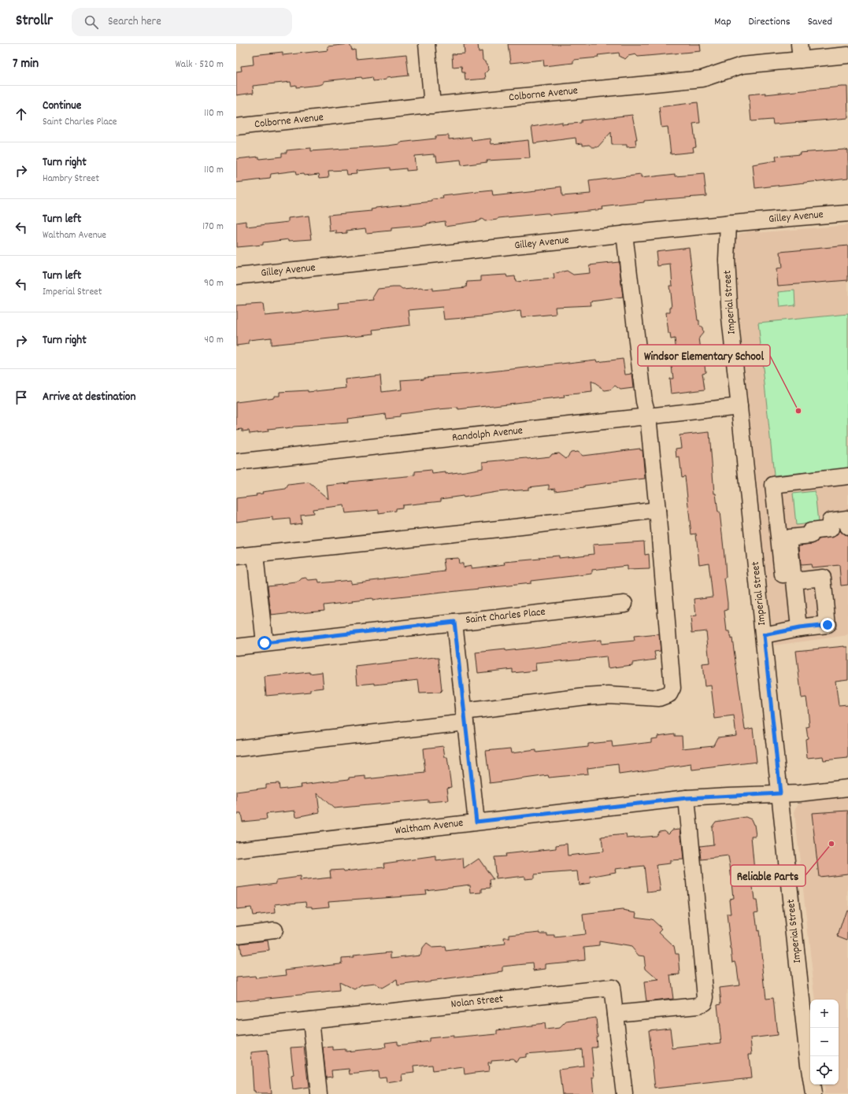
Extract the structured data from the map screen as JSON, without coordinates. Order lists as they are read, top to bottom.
{
  "streets": {
    "street": [
      "Colborne Avenue",
      "Gilley Avenue",
      "Imperial Street",
      "Randolph Avenue",
      "Saint Charles Place",
      "Waltham Avenue",
      "Nolan Street"
    ]
  },
  "crossings": [
    ["Gilley Avenue", "Imperial Street"],
    ["Imperial Street", "Randolph Avenue"],
    ["Imperial Street", "Waltham Avenue"]
  ],
  "places": ["Windsor Elementary School", "Reliable Parts"],
  "page": {
    "header": "Strollr",
    "search": "Search here",
    "nav": ["Map", "Directions", "Saved"],
    "heading": ["7 min", "Walk · 520 m"],
    "list": [
      ["Continue", "Saint Charles Place", "110 m"],
      ["Turn right", "Hambry Street", "110 m"],
      ["Turn left", "Waltham Avenue", "170 m"],
      ["Turn left", "Imperial Street", "90 m"],
      ["Turn right", "40 m"],
      "Arrive at destination"
    ],
    "map_buttons": ["+", "−"]
  }
}
